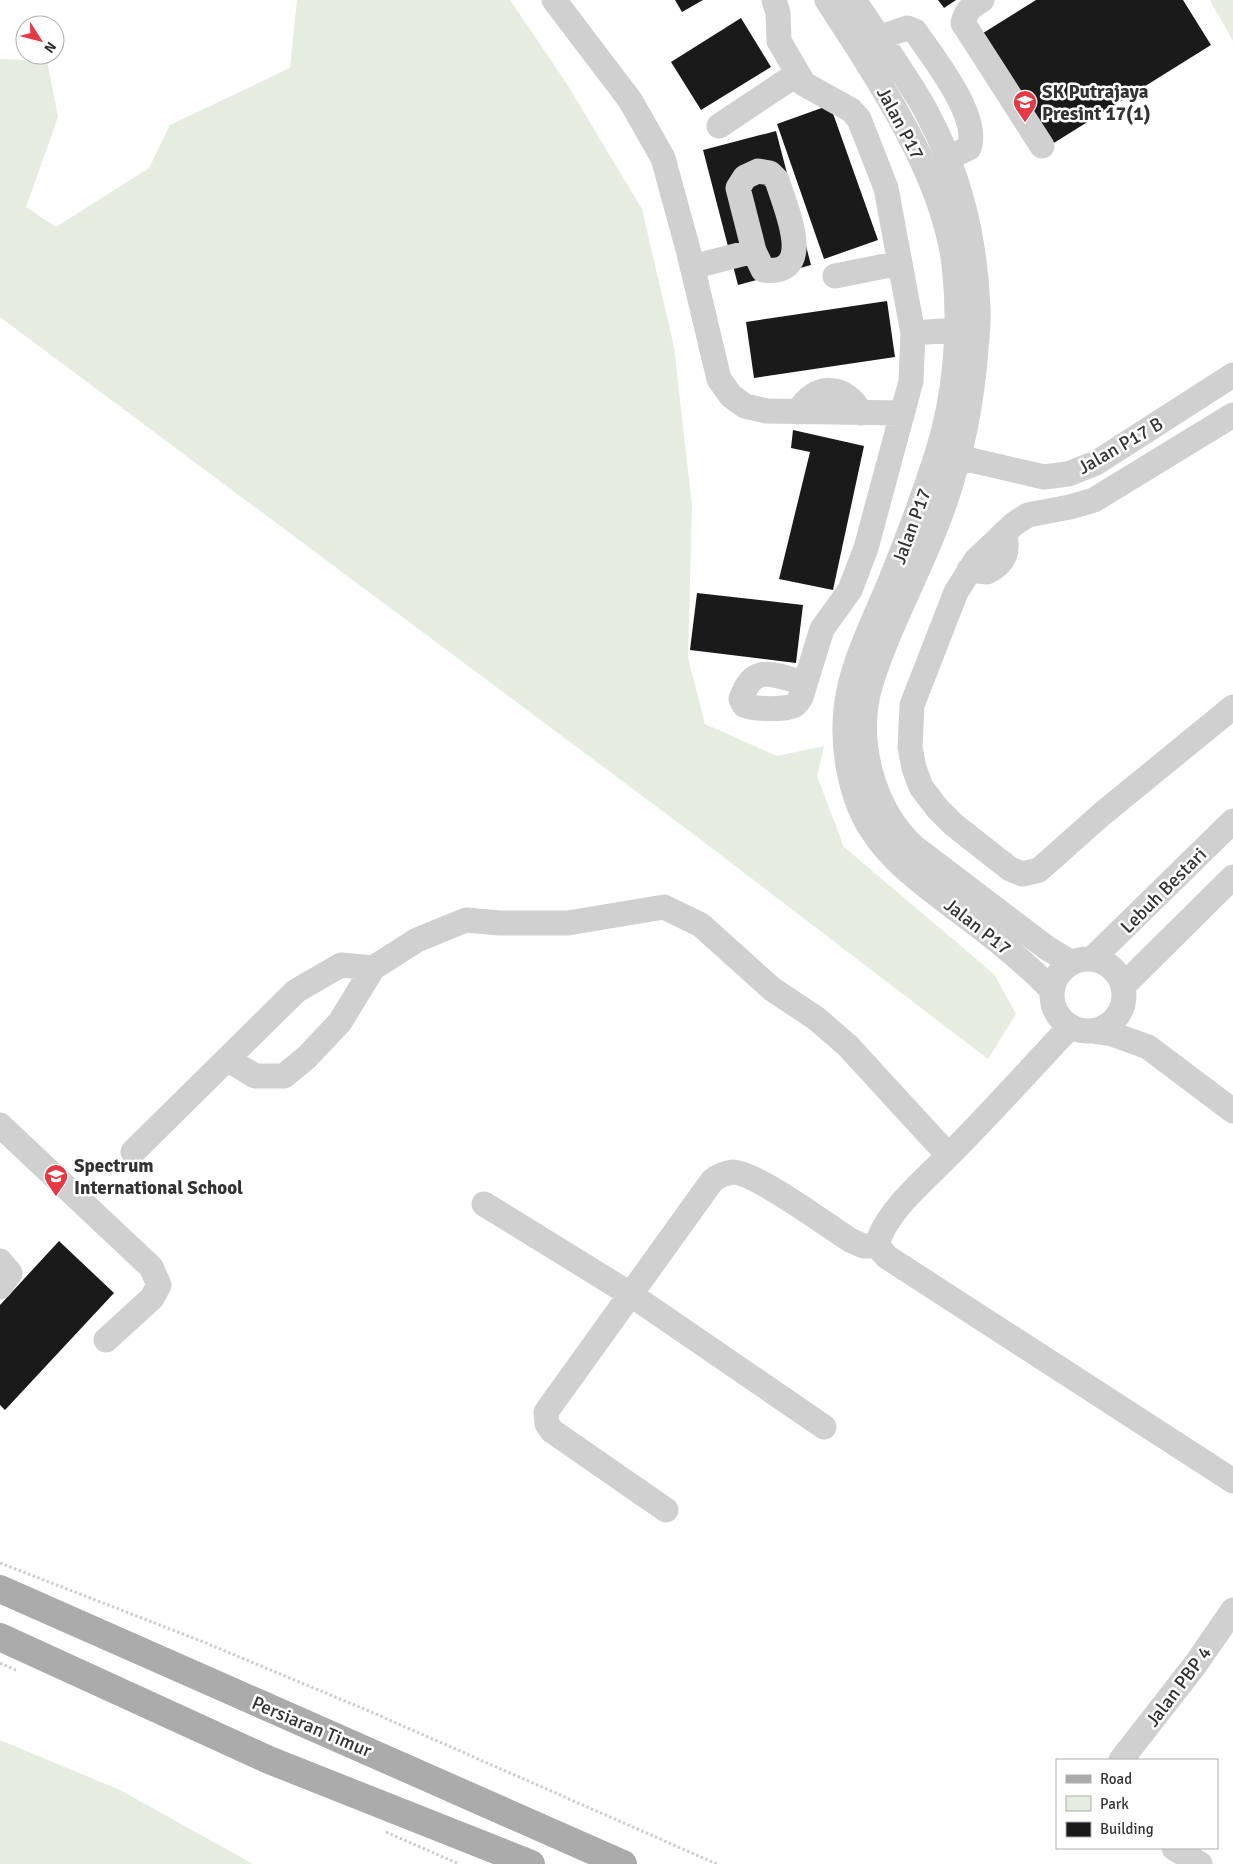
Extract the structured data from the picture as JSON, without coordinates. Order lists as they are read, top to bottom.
{
  "streets": {
    "main road": ["Persiaran Timur"],
    "street": [
      "Jalan P17",
      "Jalan P17 B",
      "Lebuh Bestari",
      "Jalan PBP 4"
    ]
  },
  "crossings": [
    ["Jalan P17", "Jalan P17 B"],
    ["Jalan P17", "Lebuh Bestari"]
  ],
  "places": {
    "school or university": ["SK Putrajaya Presint 17(1)", "Spectrum International School"]
  },
  "legend": ["Road", "Park", "Building"],
  "north": "bottom right"
}
